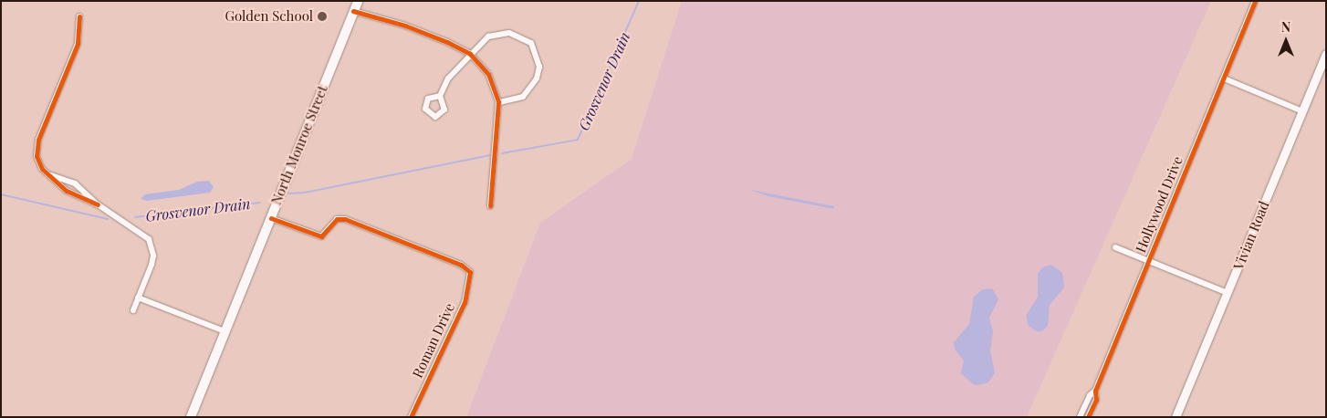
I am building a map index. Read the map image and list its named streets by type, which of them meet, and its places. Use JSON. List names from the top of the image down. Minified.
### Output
{"streets":{"main road":["North Monroe Street"],"street":["Hollywood Drive","Vivian Road","Roman Drive"]},"crossings":[["North Monroe Street","Roman Drive"]],"water":["Grosvenor Drain"],"places":["Golden School"],"north":"top"}
